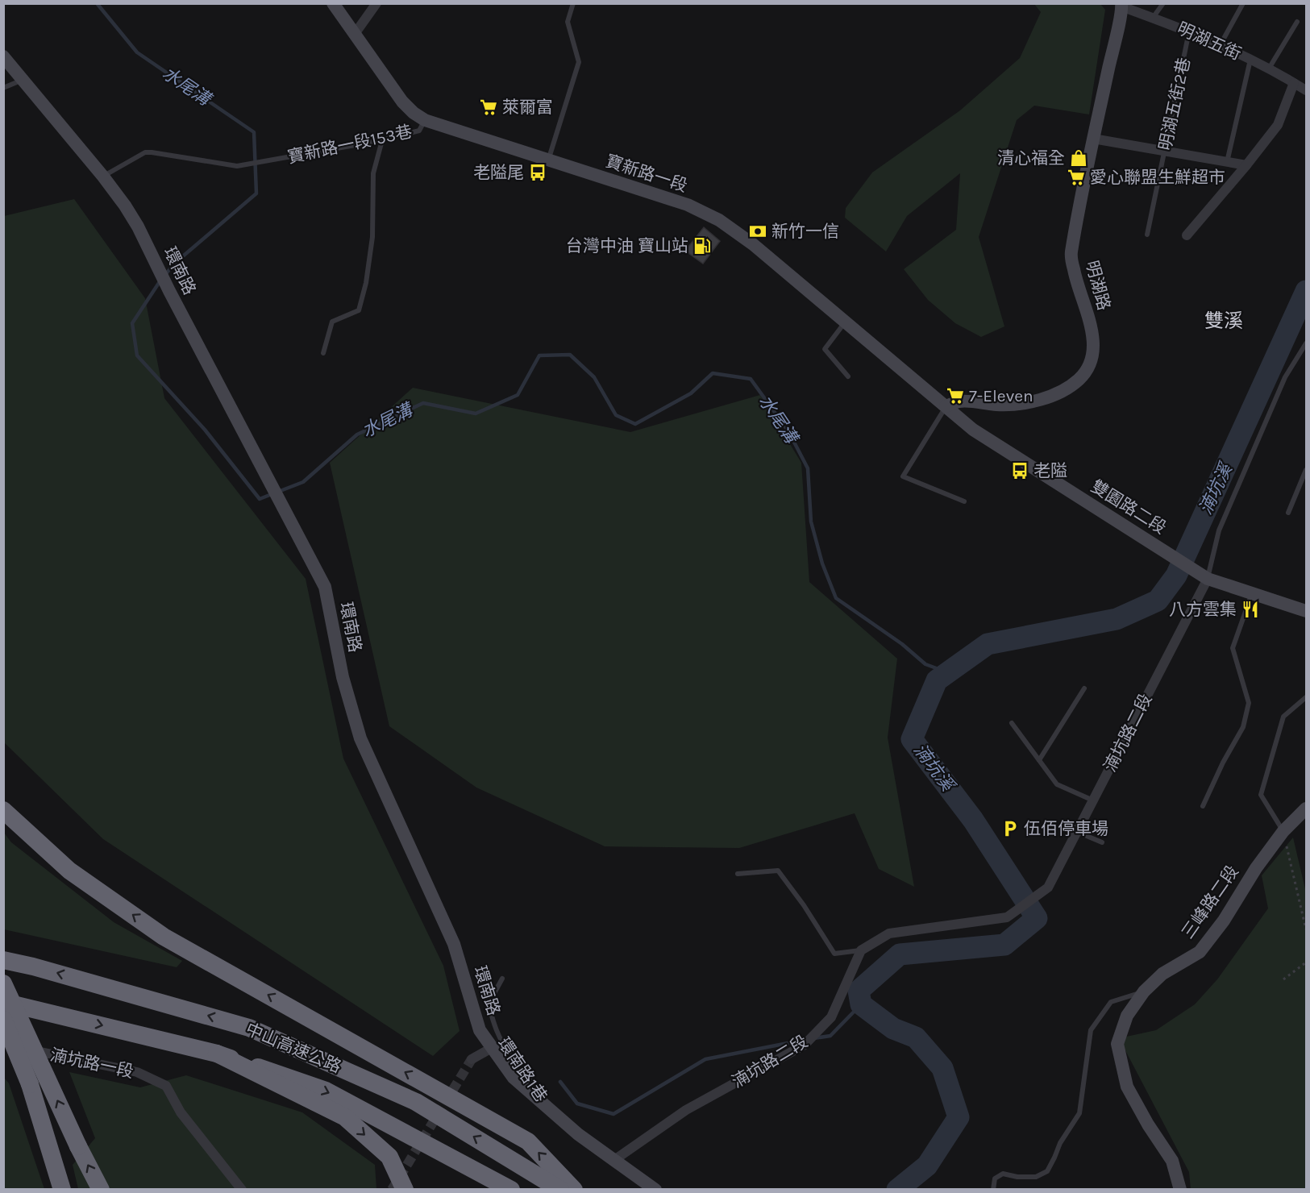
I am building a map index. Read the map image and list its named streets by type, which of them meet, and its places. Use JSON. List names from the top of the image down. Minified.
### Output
{"streets":{"highway":["中山高速公路"],"street":["明湖五街","寶新路一段","環南路","明湖路","雙園路二段","湳坑路二段","三峰路二段","湳坑路一段"],"lane":["明湖五街2巷","寶新路一段153巷","環南路1巷"]},"crossings":[["明湖五街","明湖五街2巷"],["明湖五街","明湖路"],["寶新路一段153巷","寶新路一段"],["寶新路一段153巷","環南路"],["寶新路一段","明湖路"],["寶新路一段","雙園路二段"],["環南路","湳坑路二段"],["環南路","環南路1巷"],["明湖路","雙園路二段"],["雙園路二段","湳坑路二段"]],"districts":["雙溪"],"water":["水尾溝","湳坑溪"],"places":{"supermarket":["萊爾富","愛心聯盟生鮮超市","7-Eleven"],"shop":["清心福全"],"bus stop":["老隘尾","老隘"],"bank":["新竹一信"],"fuel station":["台灣中油 寶山站"],"restaurant":["八方雲集"],"parking":["伍佰停車場"]}}
